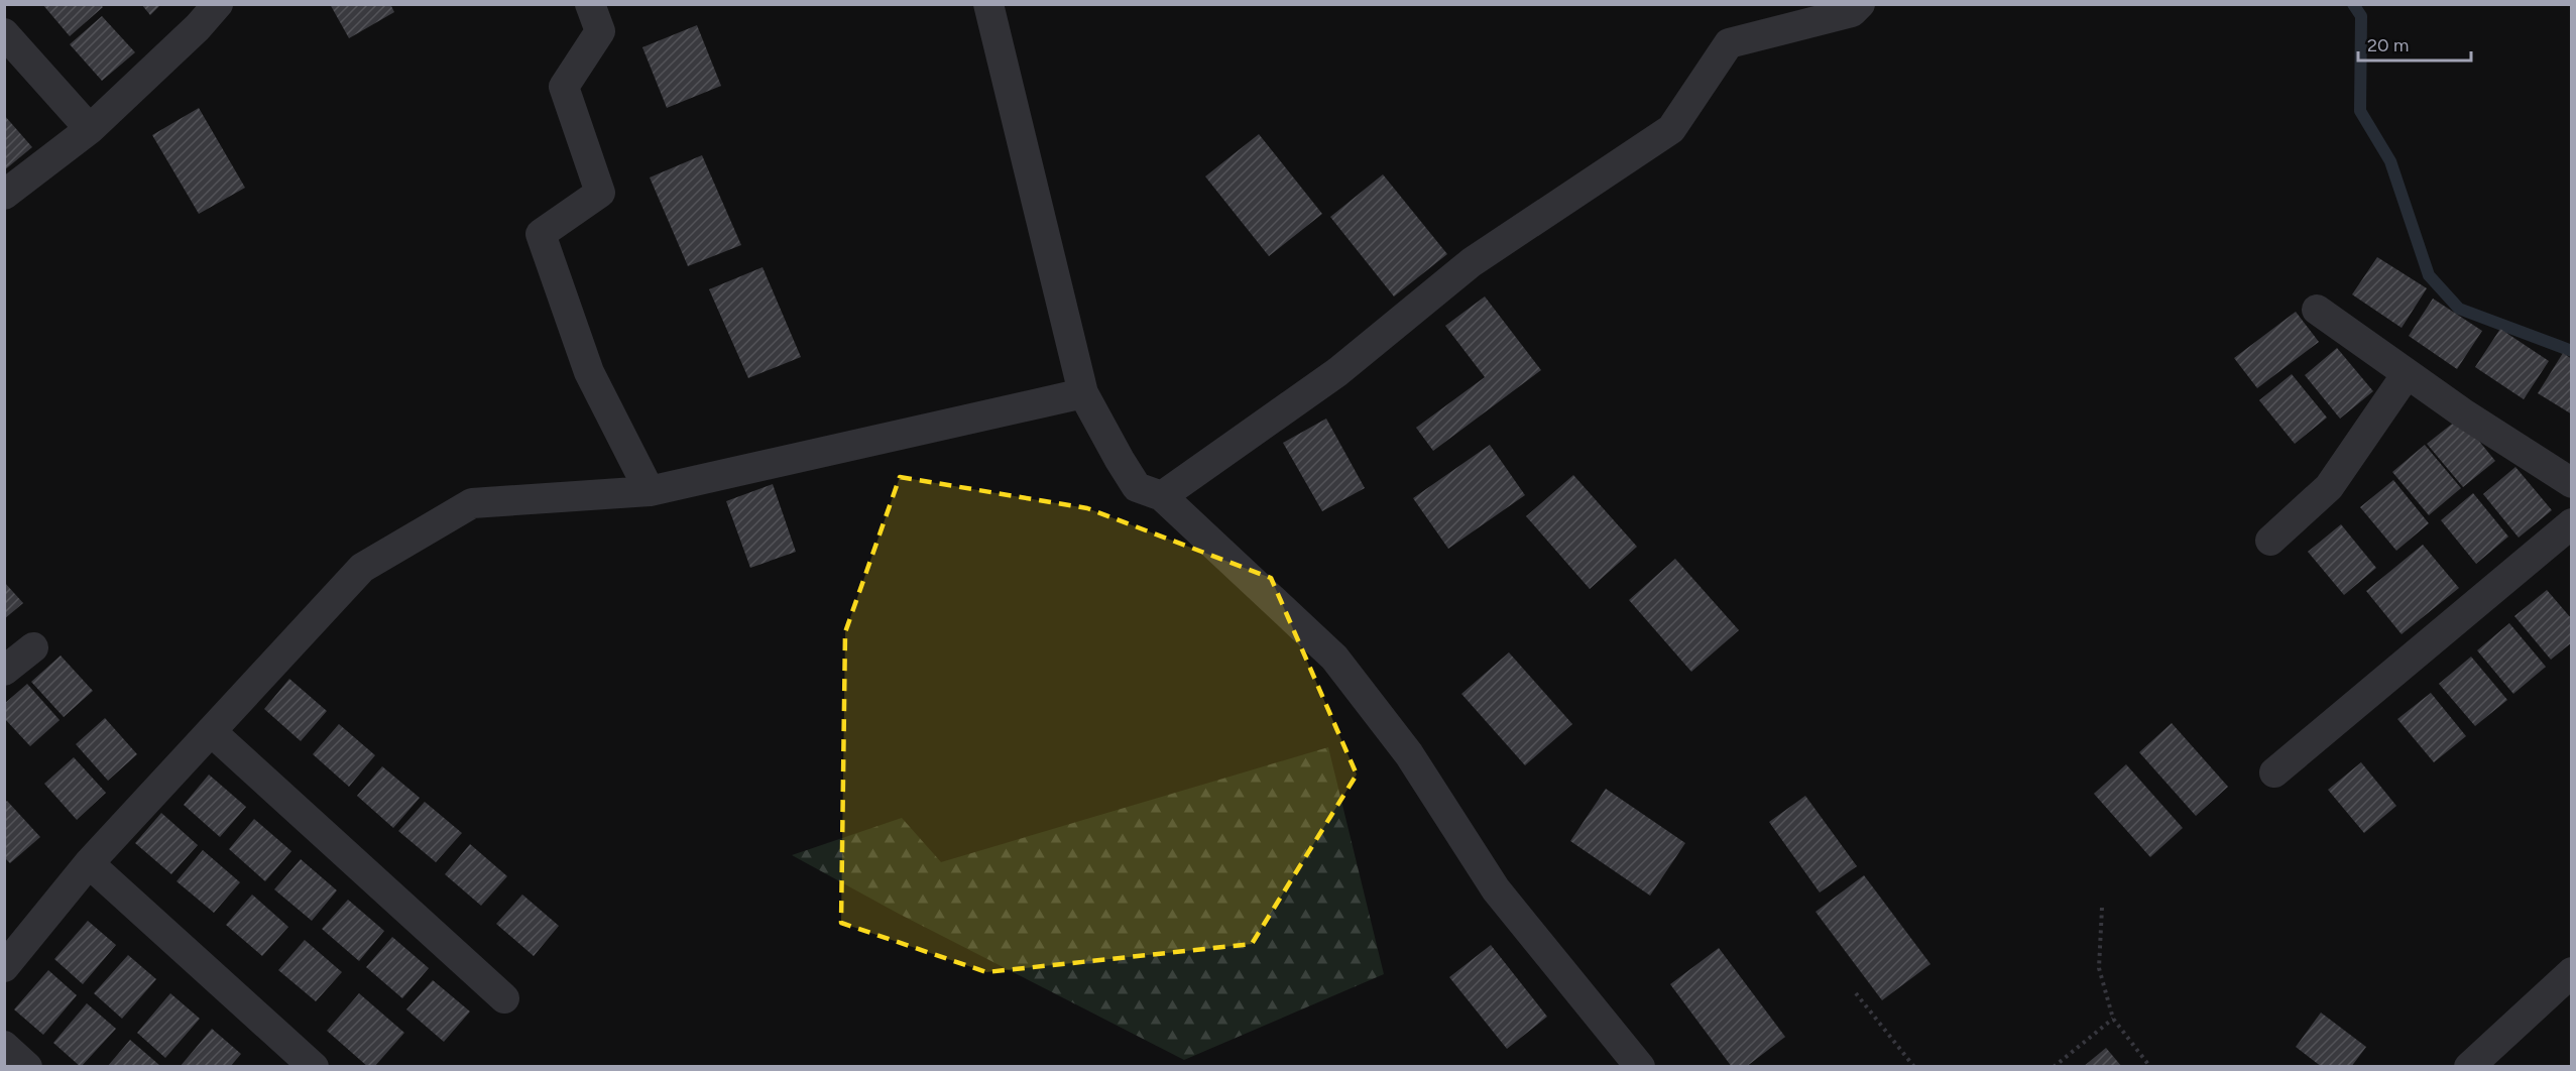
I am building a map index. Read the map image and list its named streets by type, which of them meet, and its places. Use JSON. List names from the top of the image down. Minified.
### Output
{"scale_bar":"20 m"}
